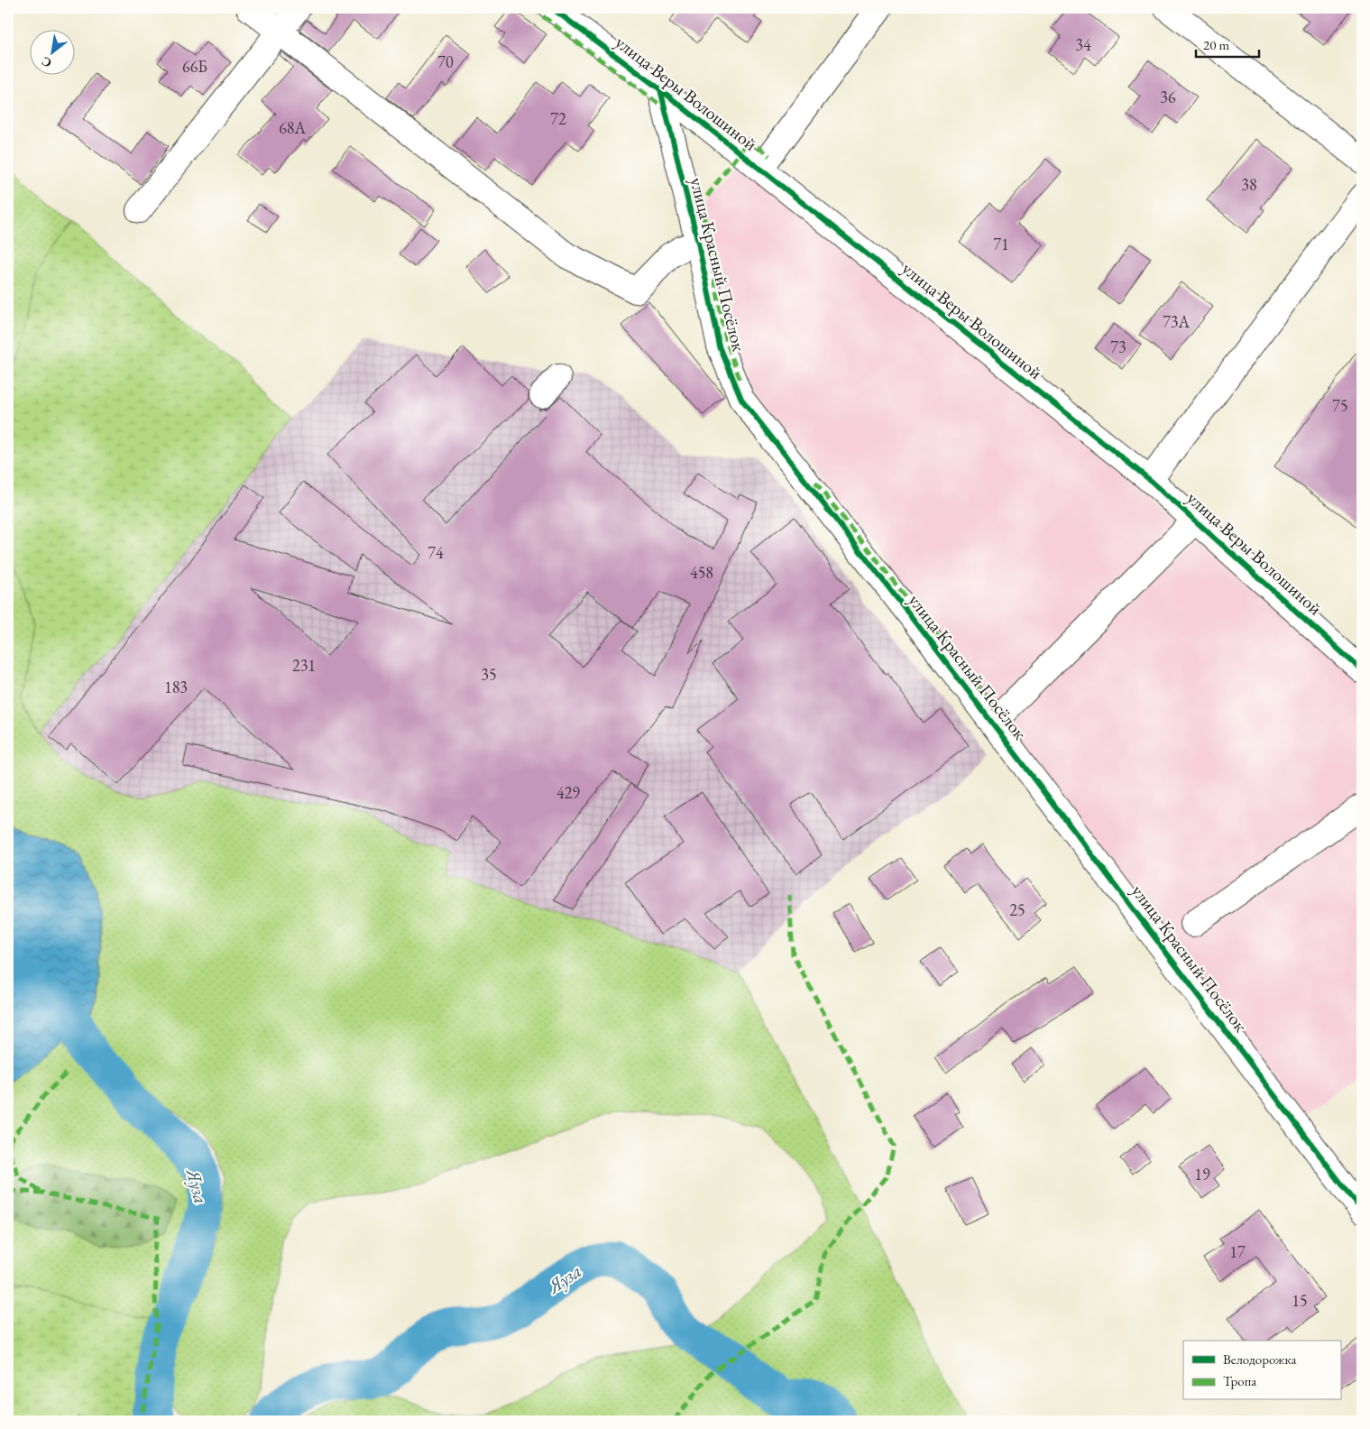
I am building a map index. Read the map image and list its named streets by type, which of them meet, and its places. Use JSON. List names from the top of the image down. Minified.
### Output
{"streets":{"street":["улица Веры Волошиной","улица Красный Посёлок"]},"crossings":[["улица Веры Волошиной","улица Красный Посёлок"]],"water":["Яуза"],"house_numbers":["34","70","66Б","36","72","68А","38","71","73А","73","75","74","458","231","35","183","429","25","19","17","15"],"legend":["Велодорожка","Тропа"],"scale_bar":"20 m","north":"bottom left"}
